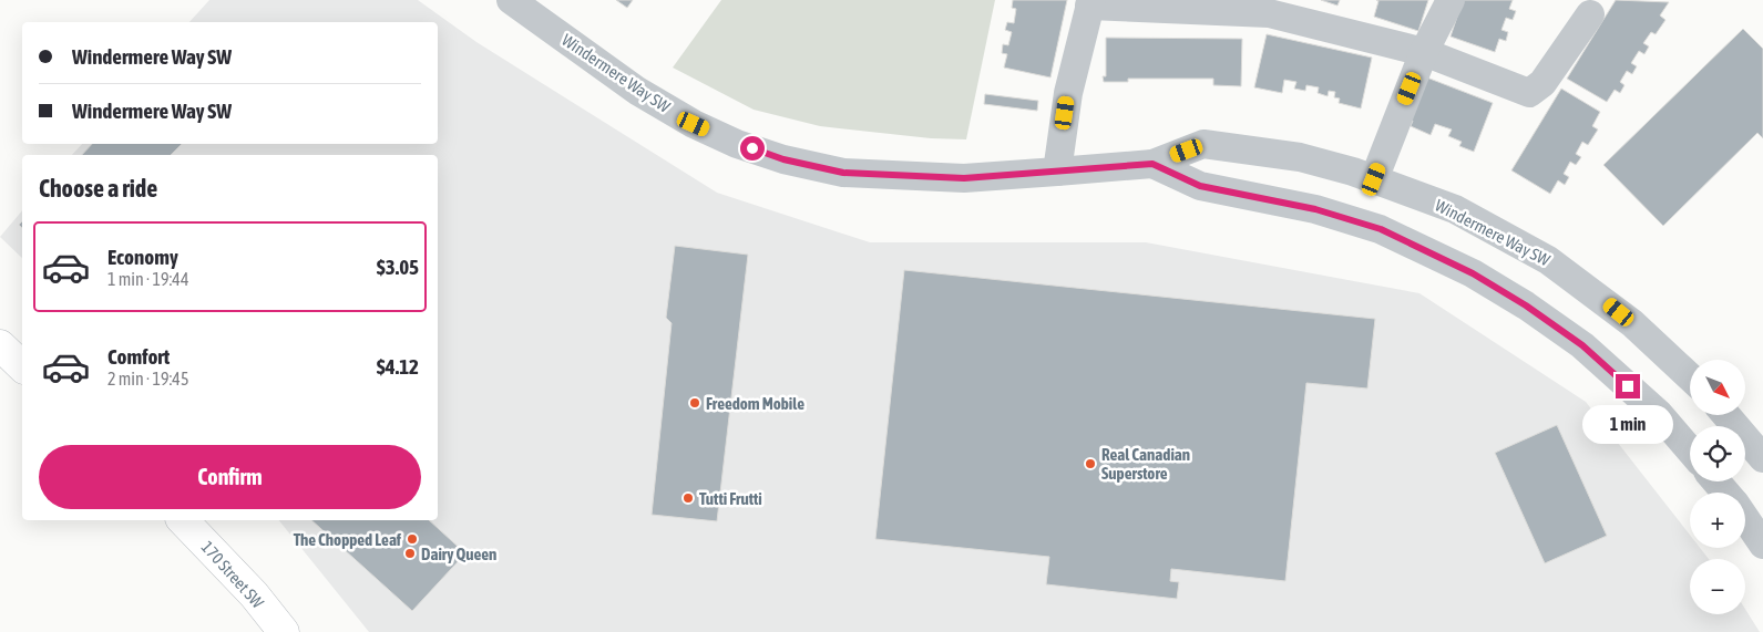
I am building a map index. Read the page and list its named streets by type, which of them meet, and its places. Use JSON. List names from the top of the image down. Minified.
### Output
{"streets":{"main road":["170 Street SW"],"street":["Windermere Way SW"]},"places":["Freedom Mobile","Real Canadian Superstore","Tutti Frutti","The Chopped Leaf","Dairy Queen"],"north":"bottom right","page":{"banner":["Windermere Way SW","Windermere Way SW"],"heading":"Choose a ride","list":[{"name":"Economy","note":"1 min · 19:44","value":"$3.05"},{"name":"Comfort","note":"2 min · 19:45","value":"$4.12"}],"map_buttons":["+","−"],"bubble":"1 min","buttons":"Confirm"}}
